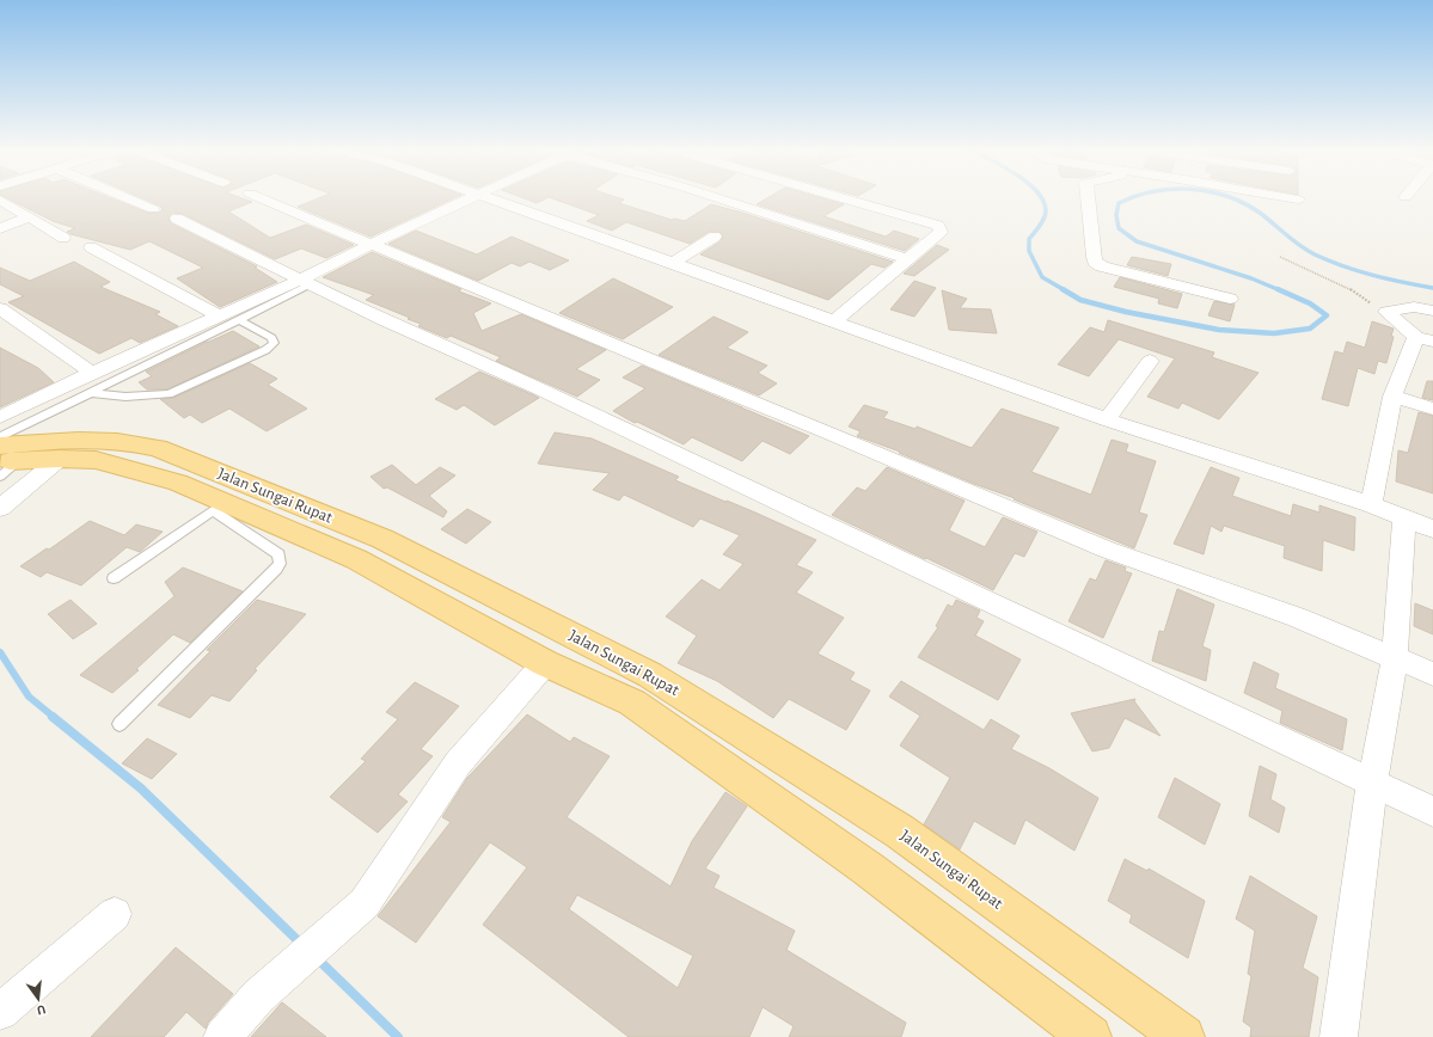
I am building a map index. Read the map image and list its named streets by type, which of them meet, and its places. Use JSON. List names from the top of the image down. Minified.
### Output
{"streets":{"main road":["Jalan Sungai Rupat"]},"north":"bottom"}
